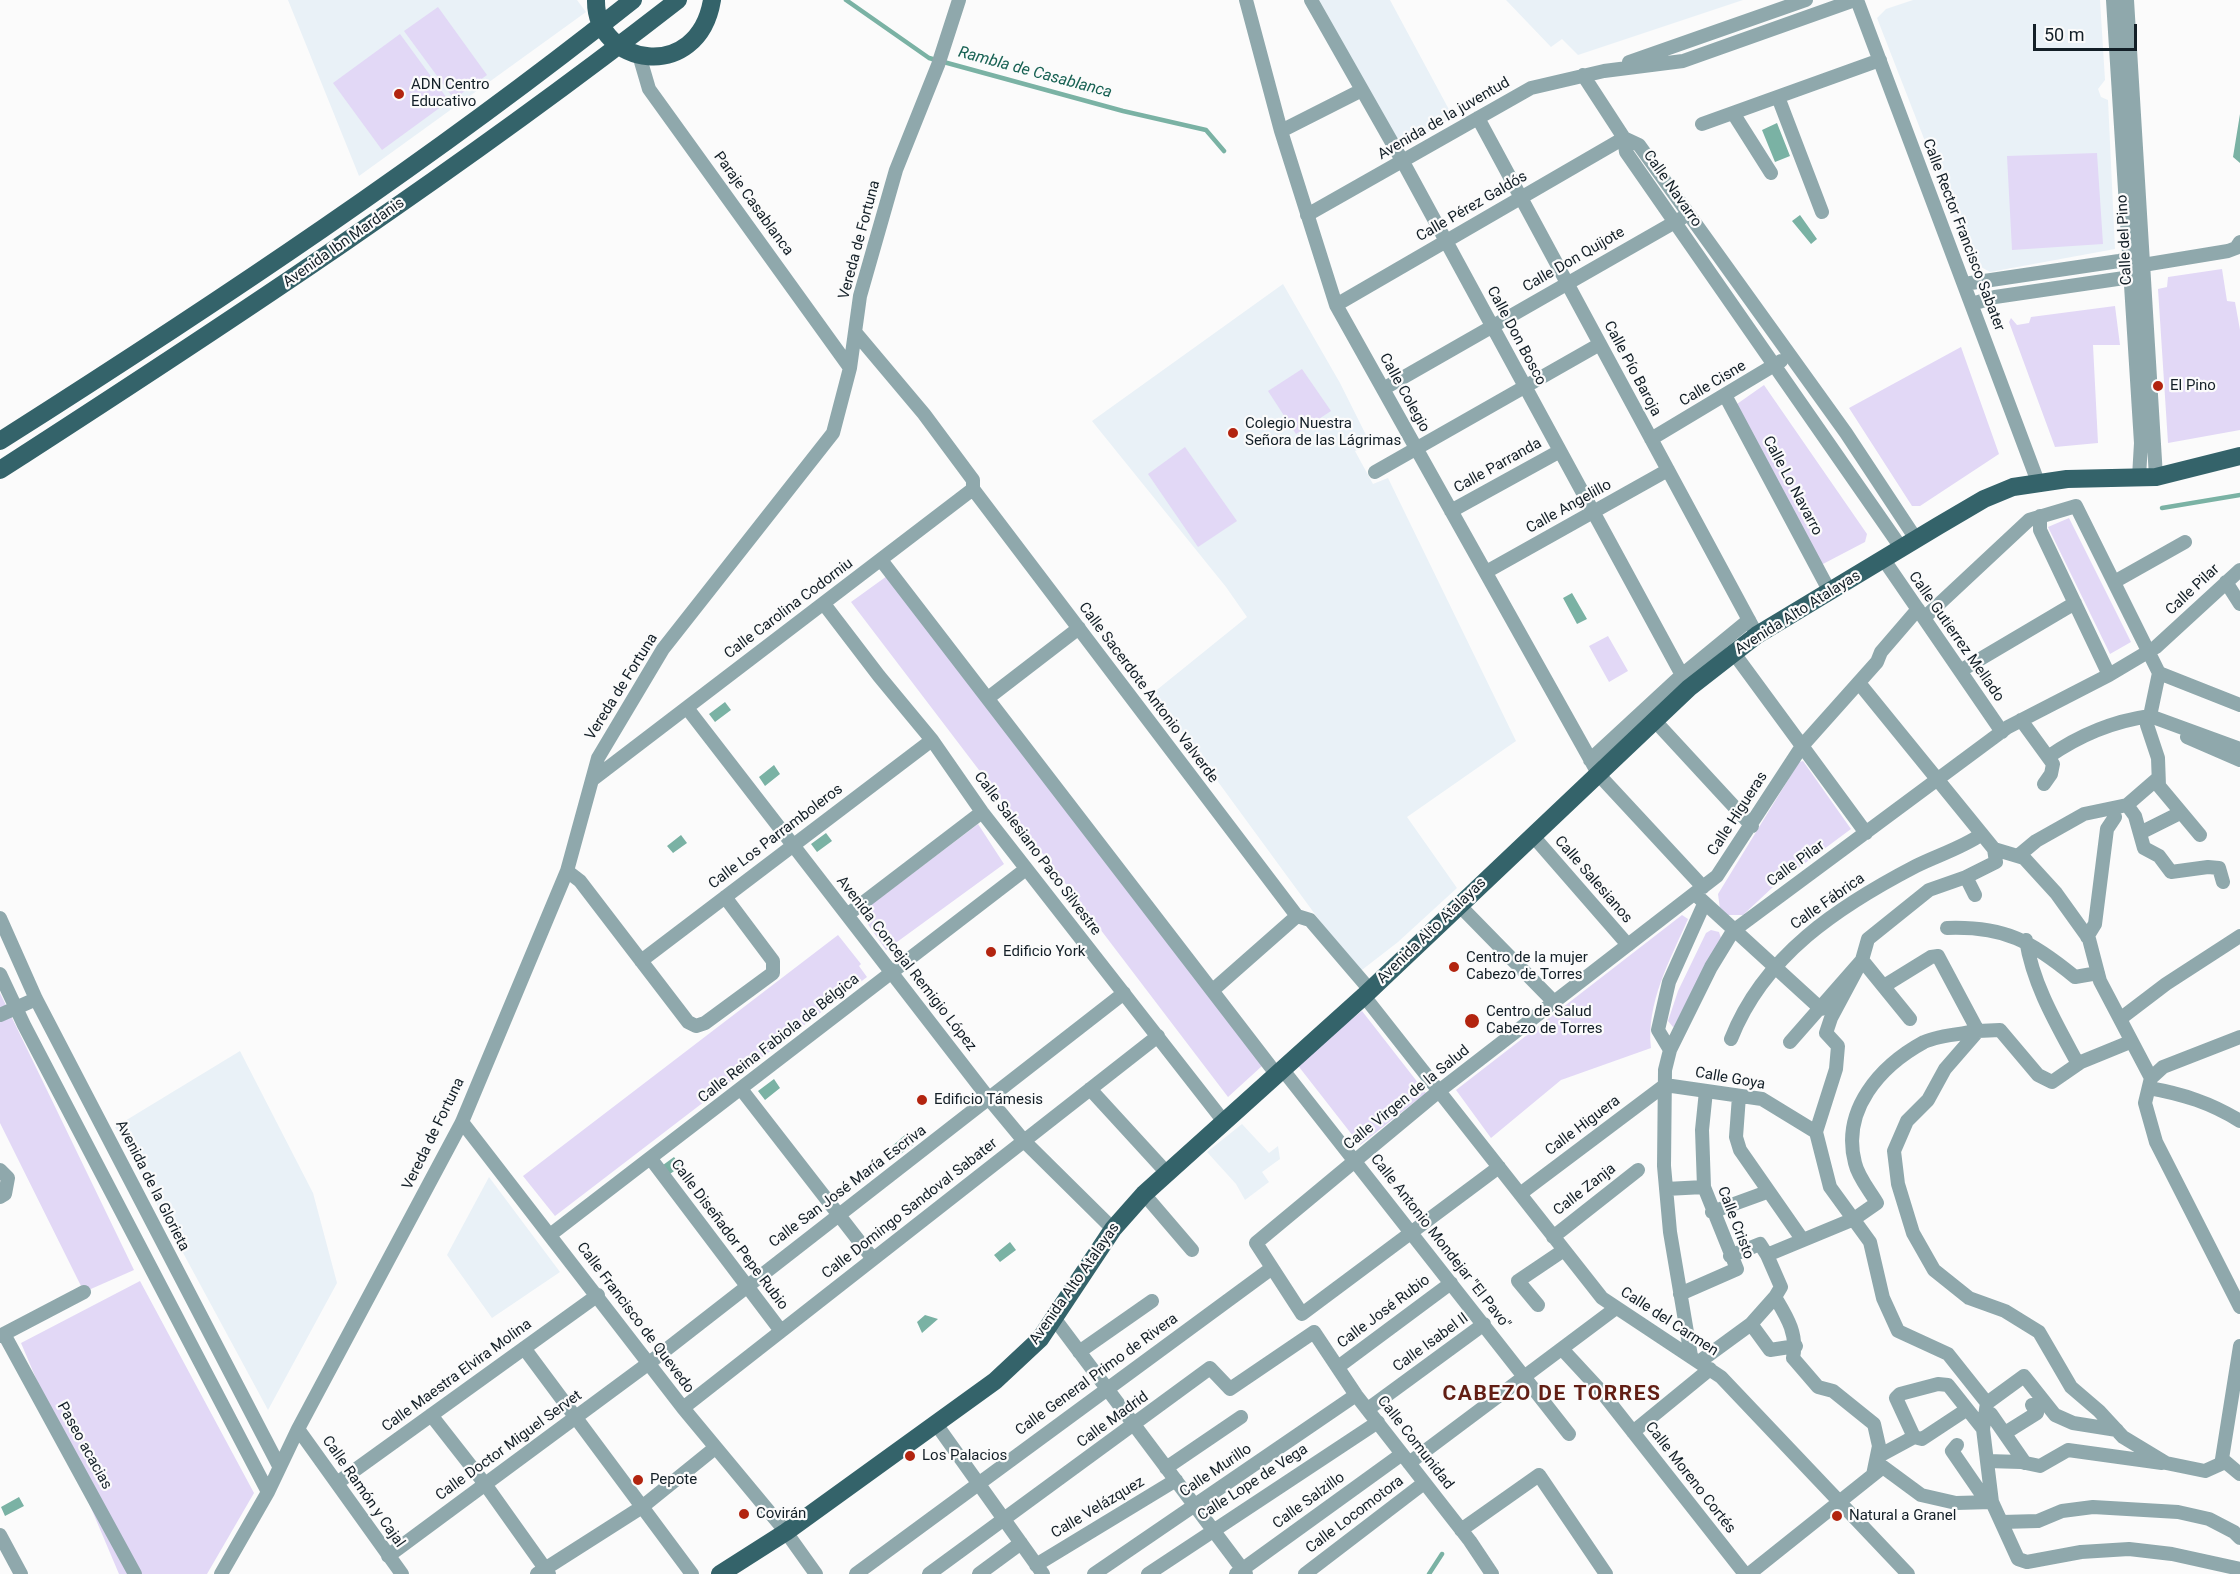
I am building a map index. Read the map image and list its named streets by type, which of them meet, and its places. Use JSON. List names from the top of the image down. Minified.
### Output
{"streets":{"main road":["Avenida Ibn Mardanis","Avenida Alto Atalayas"],"street":["Avenida de la juventud","Calle Navarro","Paraje Casablanca","Calle Pérez Galdós","Calle Rector Francisco Sabater","Vereda de Fortuna","Calle del Pino","Calle Don Quijote","Calle Don Bosco","Calle Pío Baroja","Calle Cisne","Calle Colegio","Calle Parranda","Calle Lo Navarro","Calle Angelillo","Calle Pilar","Calle Carolina Codorniu","Calle Gutierrez Mellado","Calle Sacerdote Antonio Valverde","Calle Higueras","Calle Los Parramboleros","Calle Salesiano Paco Silvestre","Calle Salesianos","Calle Fábrica","Avenida Concejal Remigio López","Calle Reina Fabiola de Bélgica","Calle Goya","Calle Virgen de la Salud","Calle Higuera","Avenida de la Glorieta","Calle San José María Escriva","Calle Zanja","Calle Domingo Sandoval Sabater","Calle Cristo","Calle Diseñador Pepe Rubio","Calle Antonio Mondejar \"El Pavo\"","Calle José Rubio","Calle Francisco de Quevedo","Calle del Carmen","Calle Isabel II","Calle General Primo de Rivera","Calle Maestra Elvira Molina","Calle Madrid","Calle Comunidad","Paseo acacias","Calle Doctor Miguel Servet","Calle Murillo","Calle Moreno Cortés","Calle Lope de Vega","Calle Ramón y Cajal","Calle Salzillo","Calle Velázquez","Calle Locomotora"]},"crossings":[["Avenida de la juventud","Calle Rector Francisco Sabater"],["Avenida de la juventud","Calle Don Bosco"],["Avenida de la juventud","Calle Pío Baroja"],["Avenida de la juventud","Calle Colegio"],["Calle Navarro","Calle Pérez Galdós"],["Calle Navarro","Calle Don Quijote"],["Calle Navarro","Calle Cisne"],["Calle Navarro","Avenida Alto Atalayas"],["Paraje Casablanca","Vereda de Fortuna"],["Calle Pérez Galdós","Calle Don Bosco"],["Calle Pérez Galdós","Calle Pío Baroja"],["Calle Pérez Galdós","Calle Colegio"],["Calle Rector Francisco Sabater","Avenida Alto Atalayas"],["Vereda de Fortuna","Calle Carolina Codorniu"],["Vereda de Fortuna","Calle Sacerdote Antonio Valverde"],["Vereda de Fortuna","Avenida de la Glorieta"],["Vereda de Fortuna","Calle Francisco de Quevedo"],["Vereda de Fortuna","Calle Ramón y Cajal"],["Calle del Pino","Avenida Alto Atalayas"],["Calle Don Quijote","Calle Don Bosco"],["Calle Don Quijote","Calle Pío Baroja"],["Calle Don Quijote","Calle Colegio"],["Calle Don Bosco","Calle Parranda"],["Calle Don Bosco","Calle Angelillo"],["Calle Don Bosco","Avenida Alto Atalayas"],["Calle Pío Baroja","Calle Cisne"],["Calle Pío Baroja","Calle Angelillo"],["Calle Pío Baroja","Avenida Alto Atalayas"],["Calle Cisne","Calle Lo Navarro"],["Calle Colegio","Calle Parranda"],["Calle Colegio","Calle Angelillo"],["Calle Colegio","Calle Pilar"],["Calle Colegio","Avenida Alto Atalayas"],["Calle Colegio","Calle Higueras"],["Calle Colegio","Calle Fábrica"],["Calle Colegio","Calle Virgen de la Salud"],["Calle Lo Navarro","Avenida Alto Atalayas"],["Calle Pilar","Calle Gutierrez Mellado"],["Calle Pilar","Calle Goya"],["Calle Pilar","Calle Higuera"],["Calle Pilar","Calle Cristo"],["Calle Pilar","Calle del Carmen"],["Calle Carolina Codorniu","Calle Sacerdote Antonio Valverde"],["Calle Carolina Codorniu","Calle Salesiano Paco Silvestre"],["Calle Carolina Codorniu","Avenida Concejal Remigio López"],["Calle Carolina Codorniu","Calle Antonio Mondejar \"El Pavo\""],["Avenida Alto Atalayas","Calle Gutierrez Mellado"],["Avenida Alto Atalayas","Calle Sacerdote Antonio Valverde"],["Avenida Alto Atalayas","Calle Salesiano Paco Silvestre"],["Avenida Alto Atalayas","Calle Salesianos"],["Avenida Alto Atalayas","Avenida Concejal Remigio López"],["Avenida Alto Atalayas","Calle Antonio Mondejar \"El Pavo\""],["Avenida Alto Atalayas","Calle Francisco de Quevedo"],["Avenida Alto Atalayas","Calle del Carmen"],["Calle Gutierrez Mellado","Calle Higueras"],["Calle Sacerdote Antonio Valverde","Calle del Carmen"],["Calle Higueras","Calle Virgen de la Salud"],["Calle Los Parramboleros","Calle Salesiano Paco Silvestre"],["Calle Los Parramboleros","Avenida Concejal Remigio López"],["Calle Salesiano Paco Silvestre","Calle Reina Fabiola de Bélgica"],["Calle Salesiano Paco Silvestre","Calle San José María Escriva"],["Calle Salesiano Paco Silvestre","Calle Domingo Sandoval Sabater"],["Calle Salesianos","Calle Virgen de la Salud"],["Avenida Concejal Remigio López","Calle Reina Fabiola de Bélgica"],["Avenida Concejal Remigio López","Calle San José María Escriva"],["Avenida Concejal Remigio López","Calle Domingo Sandoval Sabater"],["Calle Reina Fabiola de Bélgica","Calle Diseñador Pepe Rubio"],["Calle Reina Fabiola de Bélgica","Calle Francisco de Quevedo"],["Calle Goya","Calle Higuera"],["Calle Goya","Calle Cristo"],["Calle Virgen de la Salud","Calle Antonio Mondejar \"El Pavo\""],["Calle Virgen de la Salud","Calle del Carmen"],["Calle Virgen de la Salud","Calle General Primo de Rivera"],["Calle Higuera","Calle del Carmen"],["Calle San José María Escriva","Calle Diseñador Pepe Rubio"],["Calle San José María Escriva","Calle Francisco de Quevedo"],["Calle San José María Escriva","Calle Doctor Miguel Servet"],["Calle Zanja","Calle del Carmen"],["Calle Domingo Sandoval Sabater","Calle Diseñador Pepe Rubio"],["Calle Domingo Sandoval Sabater","Calle Francisco de Quevedo"],["Calle Antonio Mondejar \"El Pavo\"","Calle José Rubio"],["Calle Antonio Mondejar \"El Pavo\"","Calle Isabel II"],["Calle Antonio Mondejar \"El Pavo\"","Calle Salzillo"],["Calle José Rubio","Calle Comunidad"],["Calle Francisco de Quevedo","Calle Maestra Elvira Molina"],["Calle Francisco de Quevedo","Calle Doctor Miguel Servet"],["Calle del Carmen","Calle Salzillo"],["Calle Isabel II","Calle Comunidad"],["Calle Maestra Elvira Molina","Calle Ramón y Cajal"],["Calle Madrid","Calle Comunidad"],["Calle Comunidad","Calle Murillo"],["Calle Comunidad","Calle Lope de Vega"],["Calle Comunidad","Calle Salzillo"],["Calle Comunidad","Calle Locomotora"],["Calle Doctor Miguel Servet","Calle Ramón y Cajal"],["Calle Moreno Cortés","Calle Salzillo"]],"districts":["CABEZO DE TORRES"],"water":["Rambla de Casablanca"],"places":["ADN Centro Educativo","El Pino","Colegio Nuestra Señora de las Lágrimas","Edificio York","Centro de la mujer Cabezo de Torres","Centro de Salud Cabezo de Torres","Edificio Támesis","Los Palacios","Pepote","Covirán","Natural a Granel"],"scale_bar":"50 m"}
